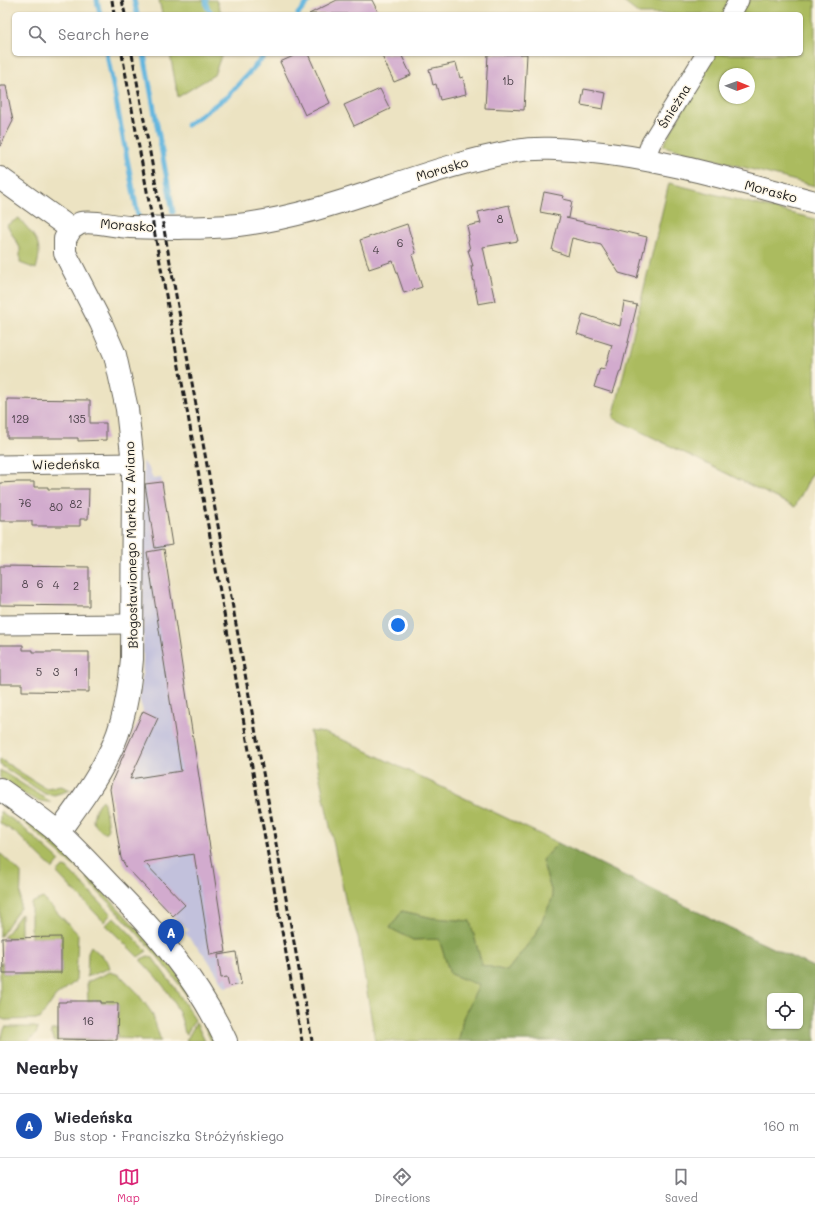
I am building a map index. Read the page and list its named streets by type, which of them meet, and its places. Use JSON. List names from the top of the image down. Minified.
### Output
{"streets":{"street":["Śnieżna","Morasko","Wiedeńska","Błogosławionego Marka z Aviano"]},"crossings":[["Śnieżna","Morasko"],["Morasko","Błogosławionego Marka z Aviano"],["Wiedeńska","Błogosławionego Marka z Aviano"]],"house_numbers":["1b","8","6","4","129","135","76","82","80","8","6","4","2","5","3","1","16"],"north":"right","page":{"search":"Search here","pins":"A","heading":"Nearby","list":[{"mark":"A","name":"Wiedeńska","note":"Bus stop · Franciszka Stróżyńskiego","value":"160 m"}],"nav":["Map","Directions","Saved"]}}
